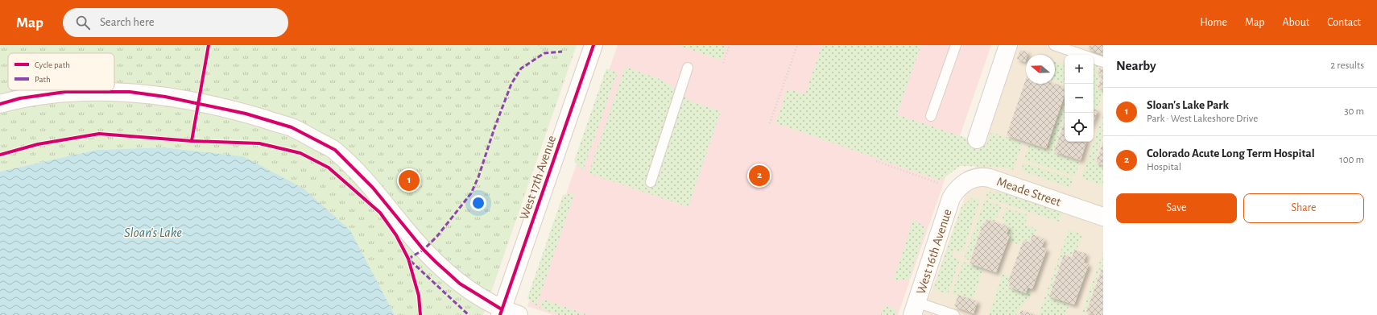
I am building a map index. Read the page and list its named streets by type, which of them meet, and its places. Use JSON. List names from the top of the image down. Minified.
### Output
{"streets":{"street":["West 17th Avenue","Meade Street","West 16th Avenue"]},"crossings":[["Meade Street","West 16th Avenue"]],"water":["Sloan's Lake"],"legend":["Cycle path","Path"],"north":"left","page":{"header":"Map","search":"Search here","nav":["Home","Map","About","Contact"],"heading":["Nearby","2 results"],"map_buttons":["+","−"],"list":[{"mark":"1","name":"Sloan's Lake Park","note":"Park · West Lakeshore Drive","value":"30 m"},{"mark":"2","name":"Colorado Acute Long Term Hospital","note":"Hospital","value":"100 m"}],"pins":["2","1"],"buttons":["Save","Share"]}}
